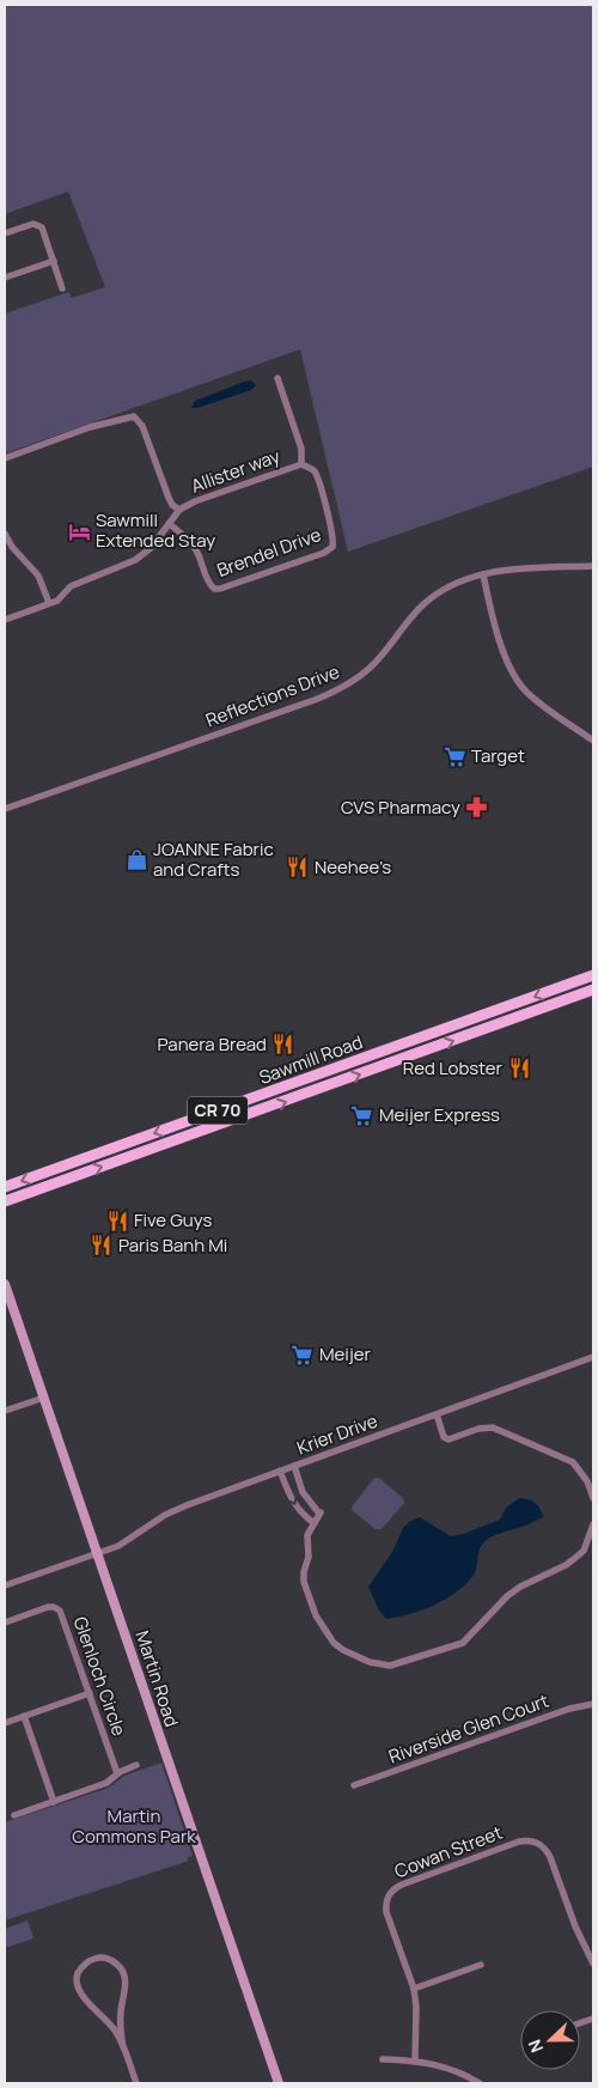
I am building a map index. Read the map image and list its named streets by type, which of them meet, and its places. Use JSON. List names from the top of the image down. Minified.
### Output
{"streets":{"main road":["Sawmill Road","CR 70"],"street":["Allister way","Brendel Drive","Reflections Drive","Krier Drive","Glenloch Circle","Martin Road","Riverside Glen Court","Cowan Street"]},"crossings":[["Allister way","Brendel Drive"],["Krier Drive","Martin Road"]],"parks":["Martin Commons Park"],"places":{"hotel":["Sawmill Extended Stay"],"supermarket":["Target","Meijer Express","Meijer"],"pharmacy":["CVS Pharmacy"],"shop":["JOANNE Fabric and Crafts"],"restaurant":["Neehee's","Panera Bread","Red Lobster","Five Guys","Paris Banh Mi"]},"north":"left"}
